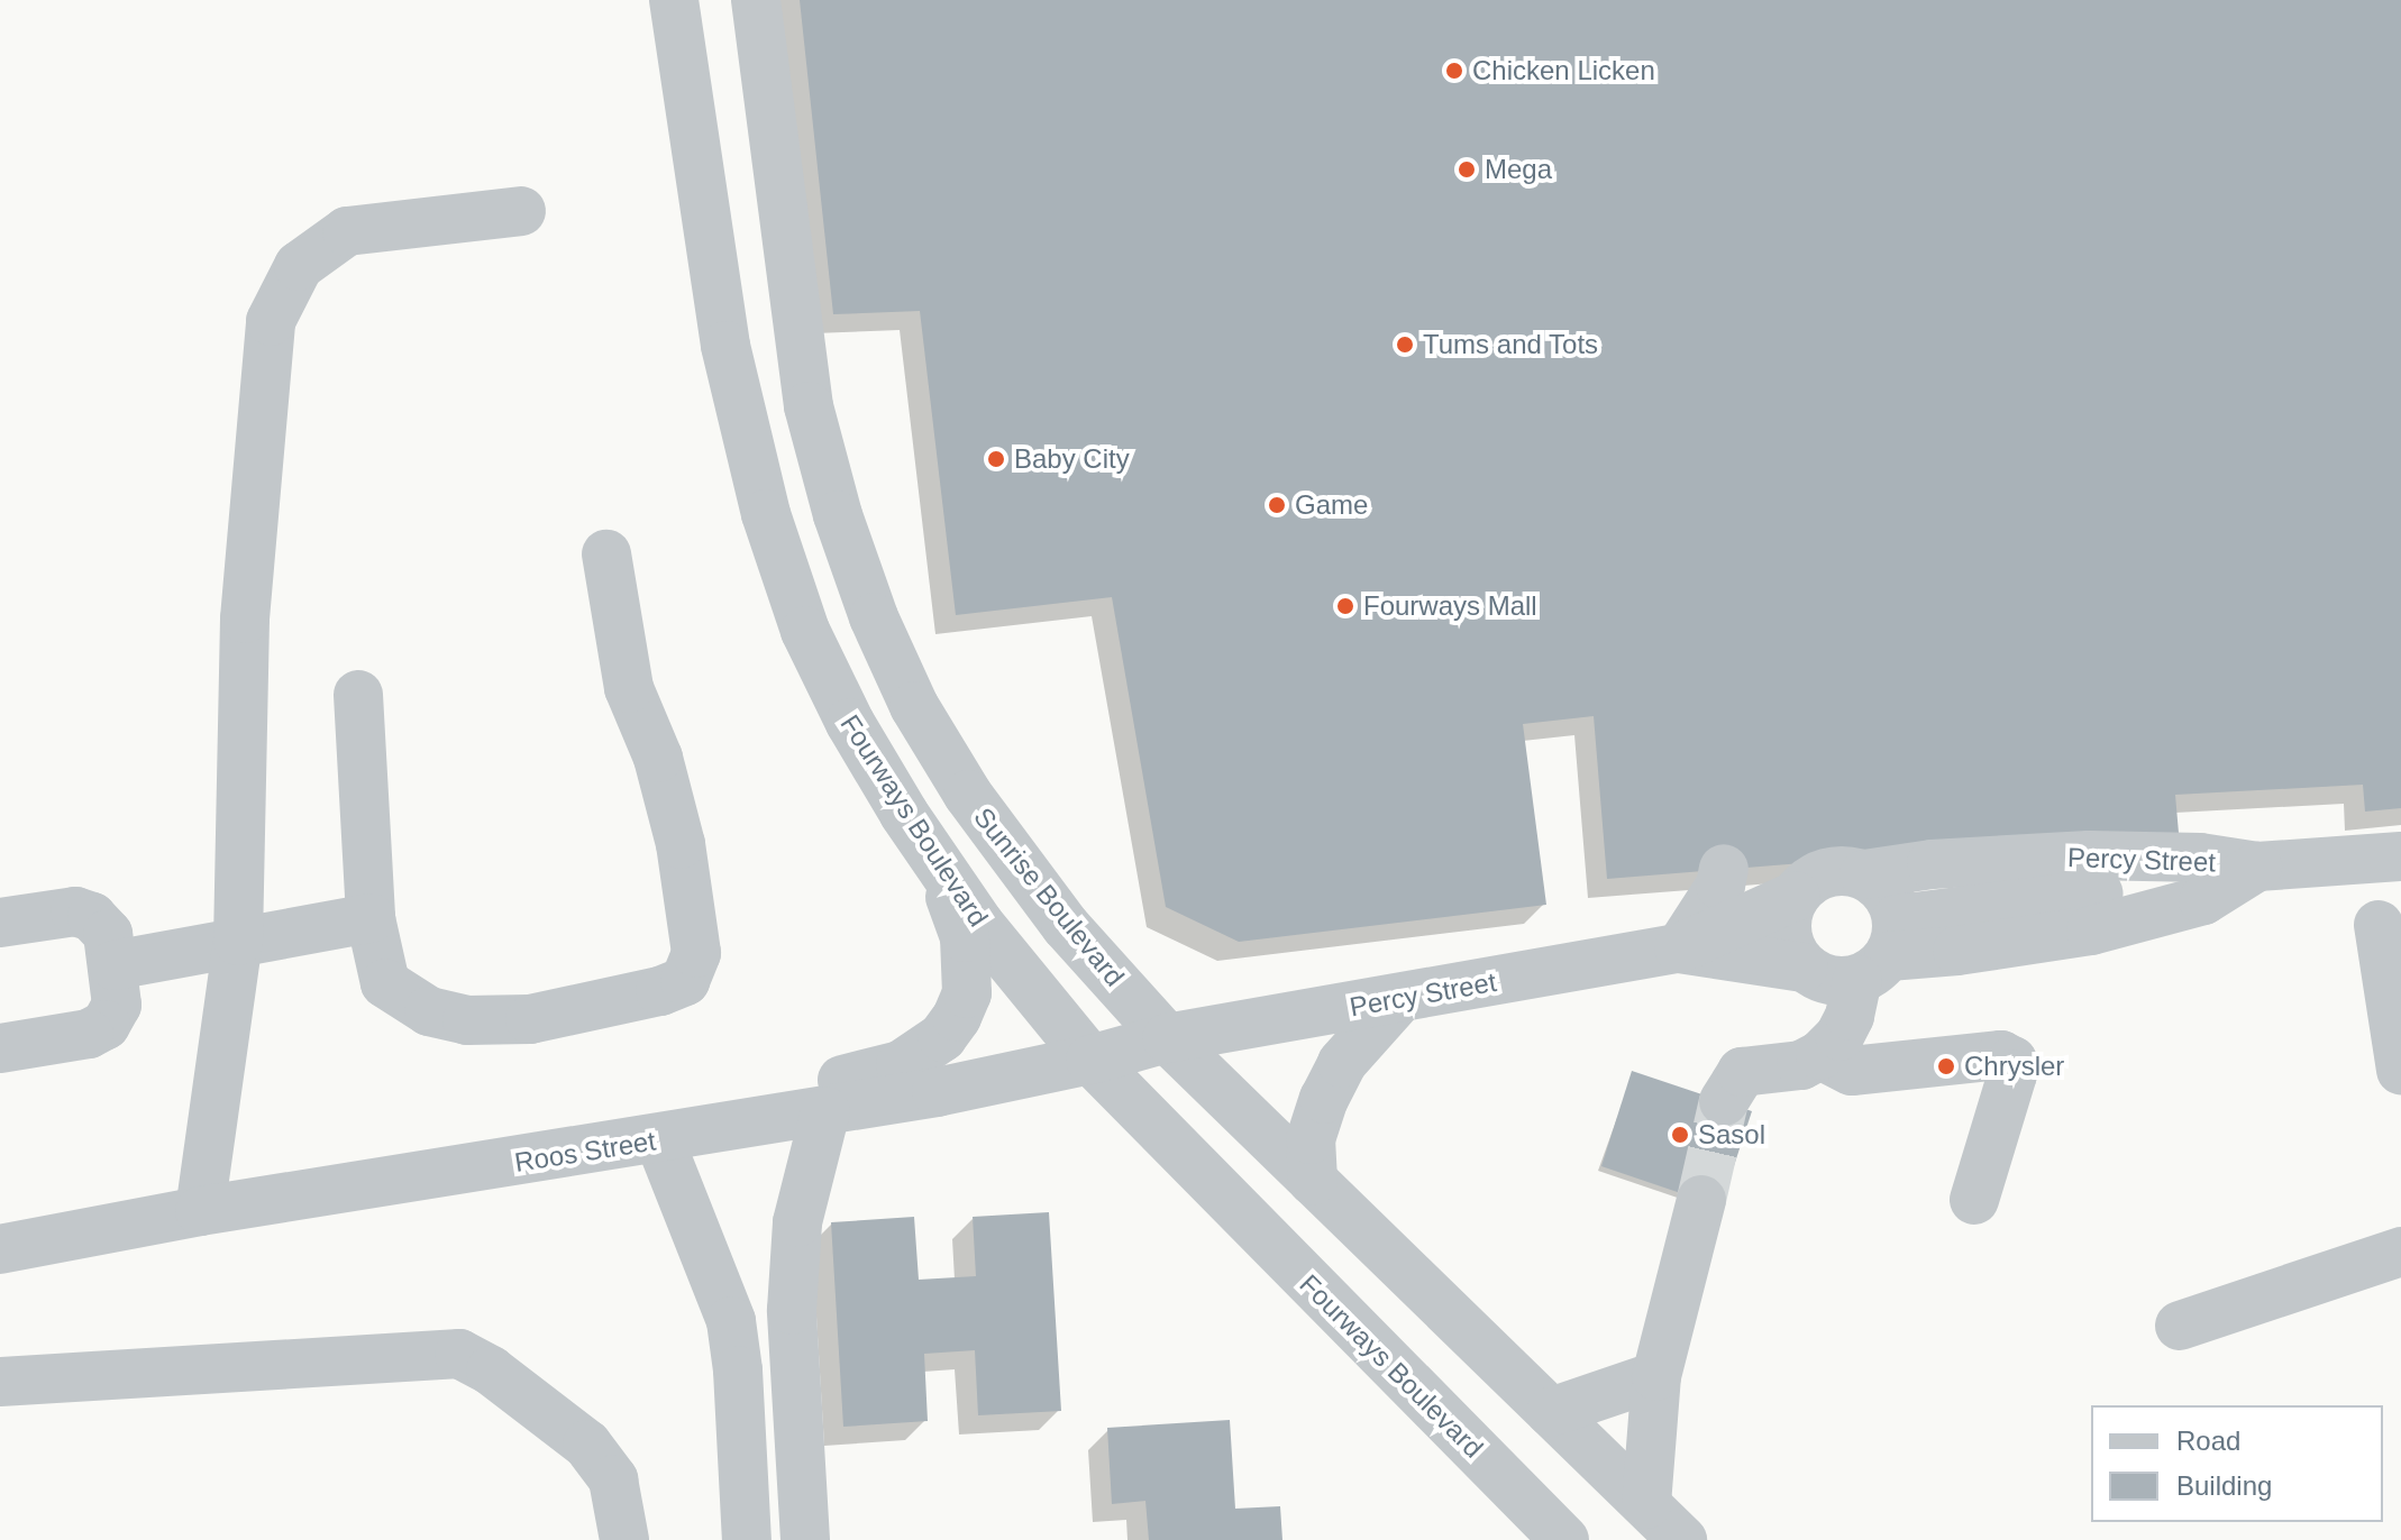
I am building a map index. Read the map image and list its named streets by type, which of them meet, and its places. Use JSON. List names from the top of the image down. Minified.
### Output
{"streets":{"street":["Fourways Boulevard","Percy Street","Sunrise Boulevard","Roos Street"]},"crossings":[["Fourways Boulevard","Roos Street"],["Percy Street","Sunrise Boulevard"],["Percy Street","Roos Street"],["Sunrise Boulevard","Roos Street"]],"places":["Chicken Licken","Mega","Tums and Tots","Baby City","Game","Fourways Mall","Chrysler","Sasol"],"legend":["Road","Building"]}
